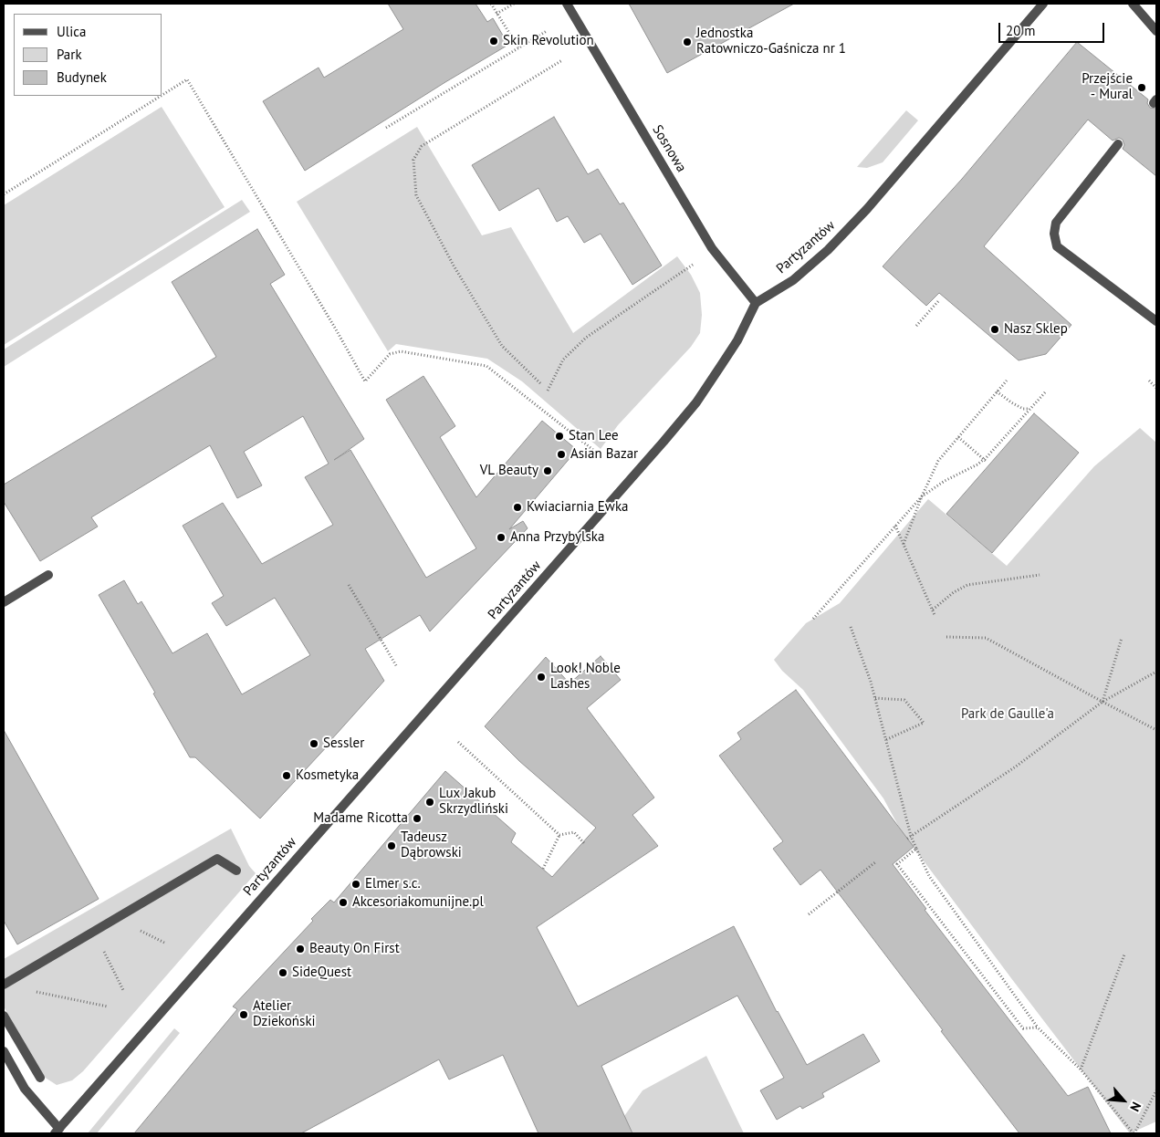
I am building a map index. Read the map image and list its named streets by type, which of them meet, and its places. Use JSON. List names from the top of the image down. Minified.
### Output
{"streets":{"street":["Sosnowa","Partyzantów"]},"crossings":[["Sosnowa","Partyzantów"]],"parks":["Park de Gaulle'a"],"places":["Skin Revolution","Jednostka Ratowniczo-Gaśnicza nr 1","Przejście - Mural","Nasz Sklep","Stan Lee","Asian Bazar","VL Beauty","Kwiaciarnia Ewka","Anna Przybylska","Look! Noble Lashes","Sessler","Kosmetyka","Lux Jakub Skrzydliński","Madame Ricotta","Tadeusz Dąbrowski","Elmer s.c.","Akcesoriakomunijne.pl","Beauty On First","SideQuest","Atelier Dziekoński"],"legend":["Ulica","Park","Budynek"],"scale_bar":"20 m","north":"bottom right"}
